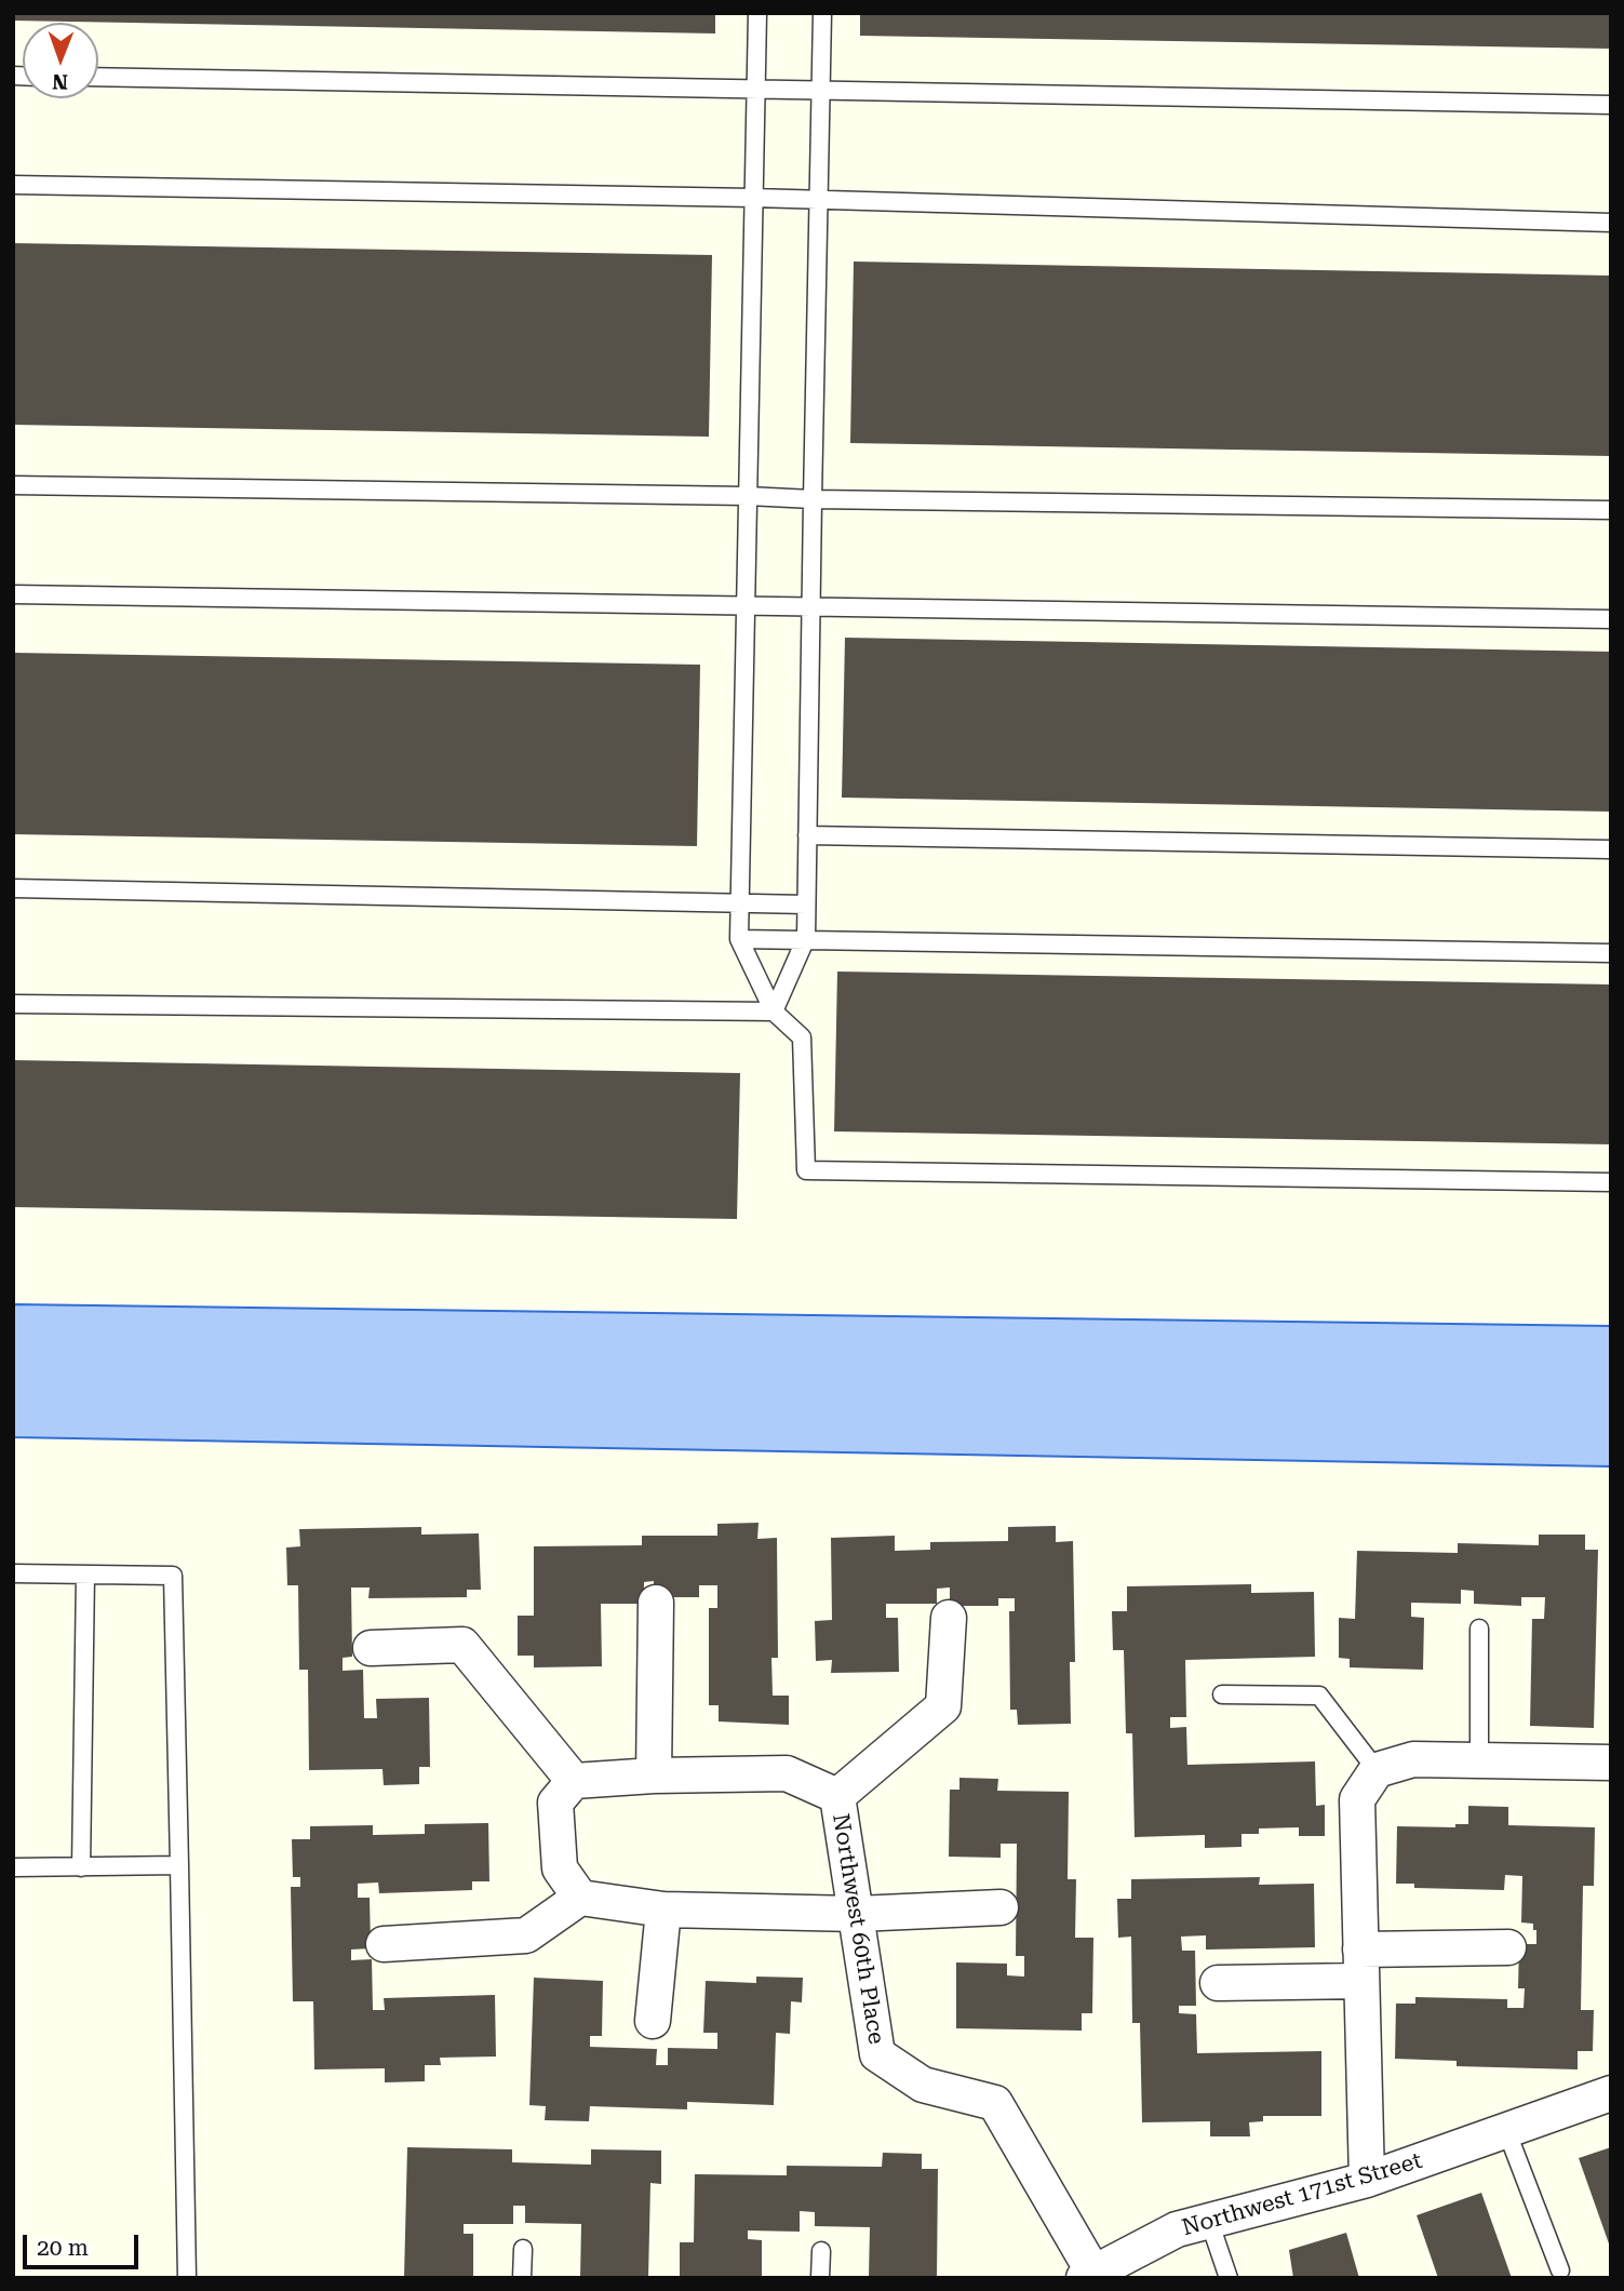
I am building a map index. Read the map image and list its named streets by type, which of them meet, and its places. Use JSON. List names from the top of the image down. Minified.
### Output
{"streets":{"street":["Northwest 60th Place","Northwest 171st Street"]},"crossings":[["Northwest 60th Place","Northwest 171st Street"]],"scale_bar":"20 m","north":"bottom"}
